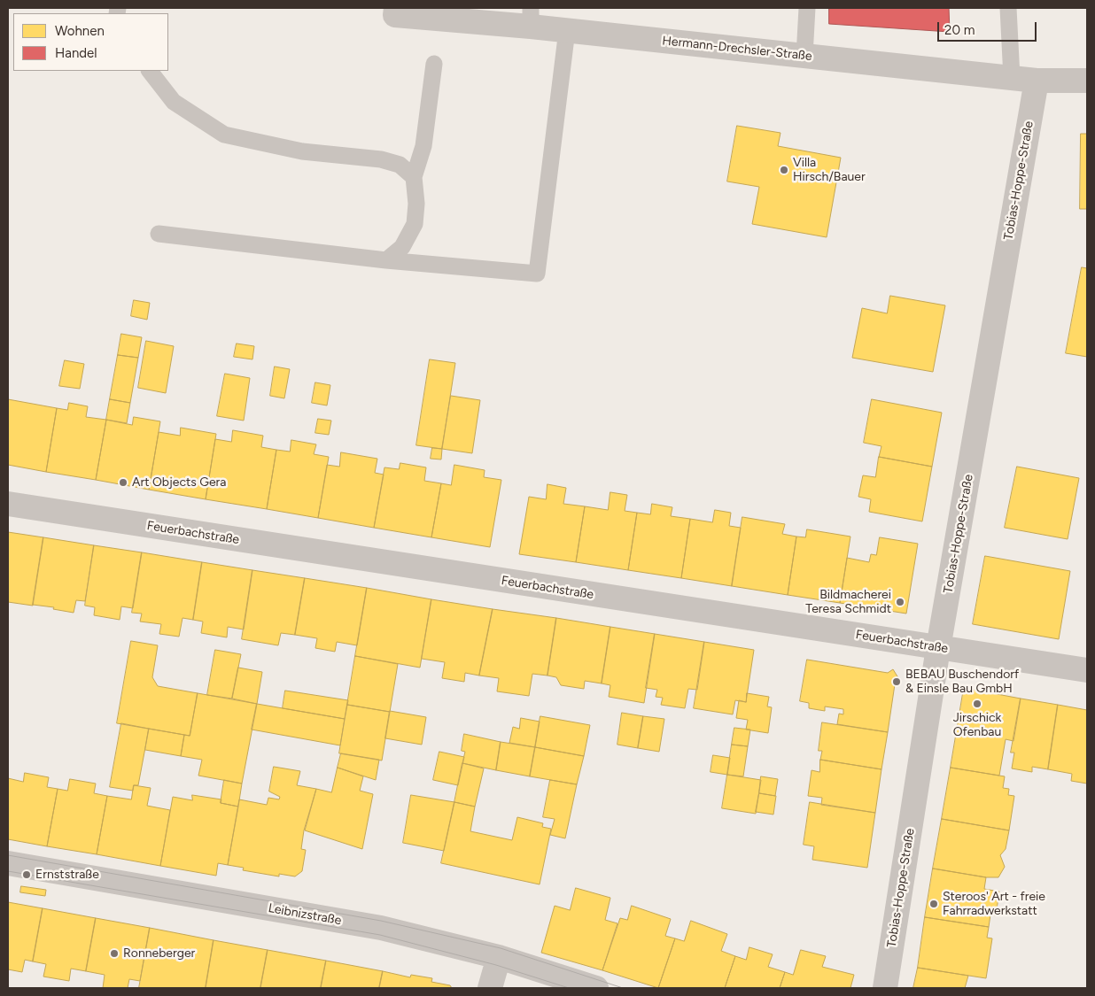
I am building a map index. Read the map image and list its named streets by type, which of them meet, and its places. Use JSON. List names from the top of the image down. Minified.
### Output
{"streets":{"street":["Hermann-Drechsler-Straße","Tobias-Hoppe-Straße","Feuerbachstraße","Leibnizstraße"]},"crossings":[["Hermann-Drechsler-Straße","Tobias-Hoppe-Straße"],["Tobias-Hoppe-Straße","Feuerbachstraße"]],"places":["Villa Hirsch/Bauer","Art Objects Gera","Bildmacherei Teresa Schmidt","BEBAU Buschendorf & Einsle Bau GmbH","Jirschick Ofenbau","Ernststraße","Steroos' Art - freie Fahrradwerkstatt","Ronneberger"],"legend":["Wohnen","Handel"],"scale_bar":"20 m"}
